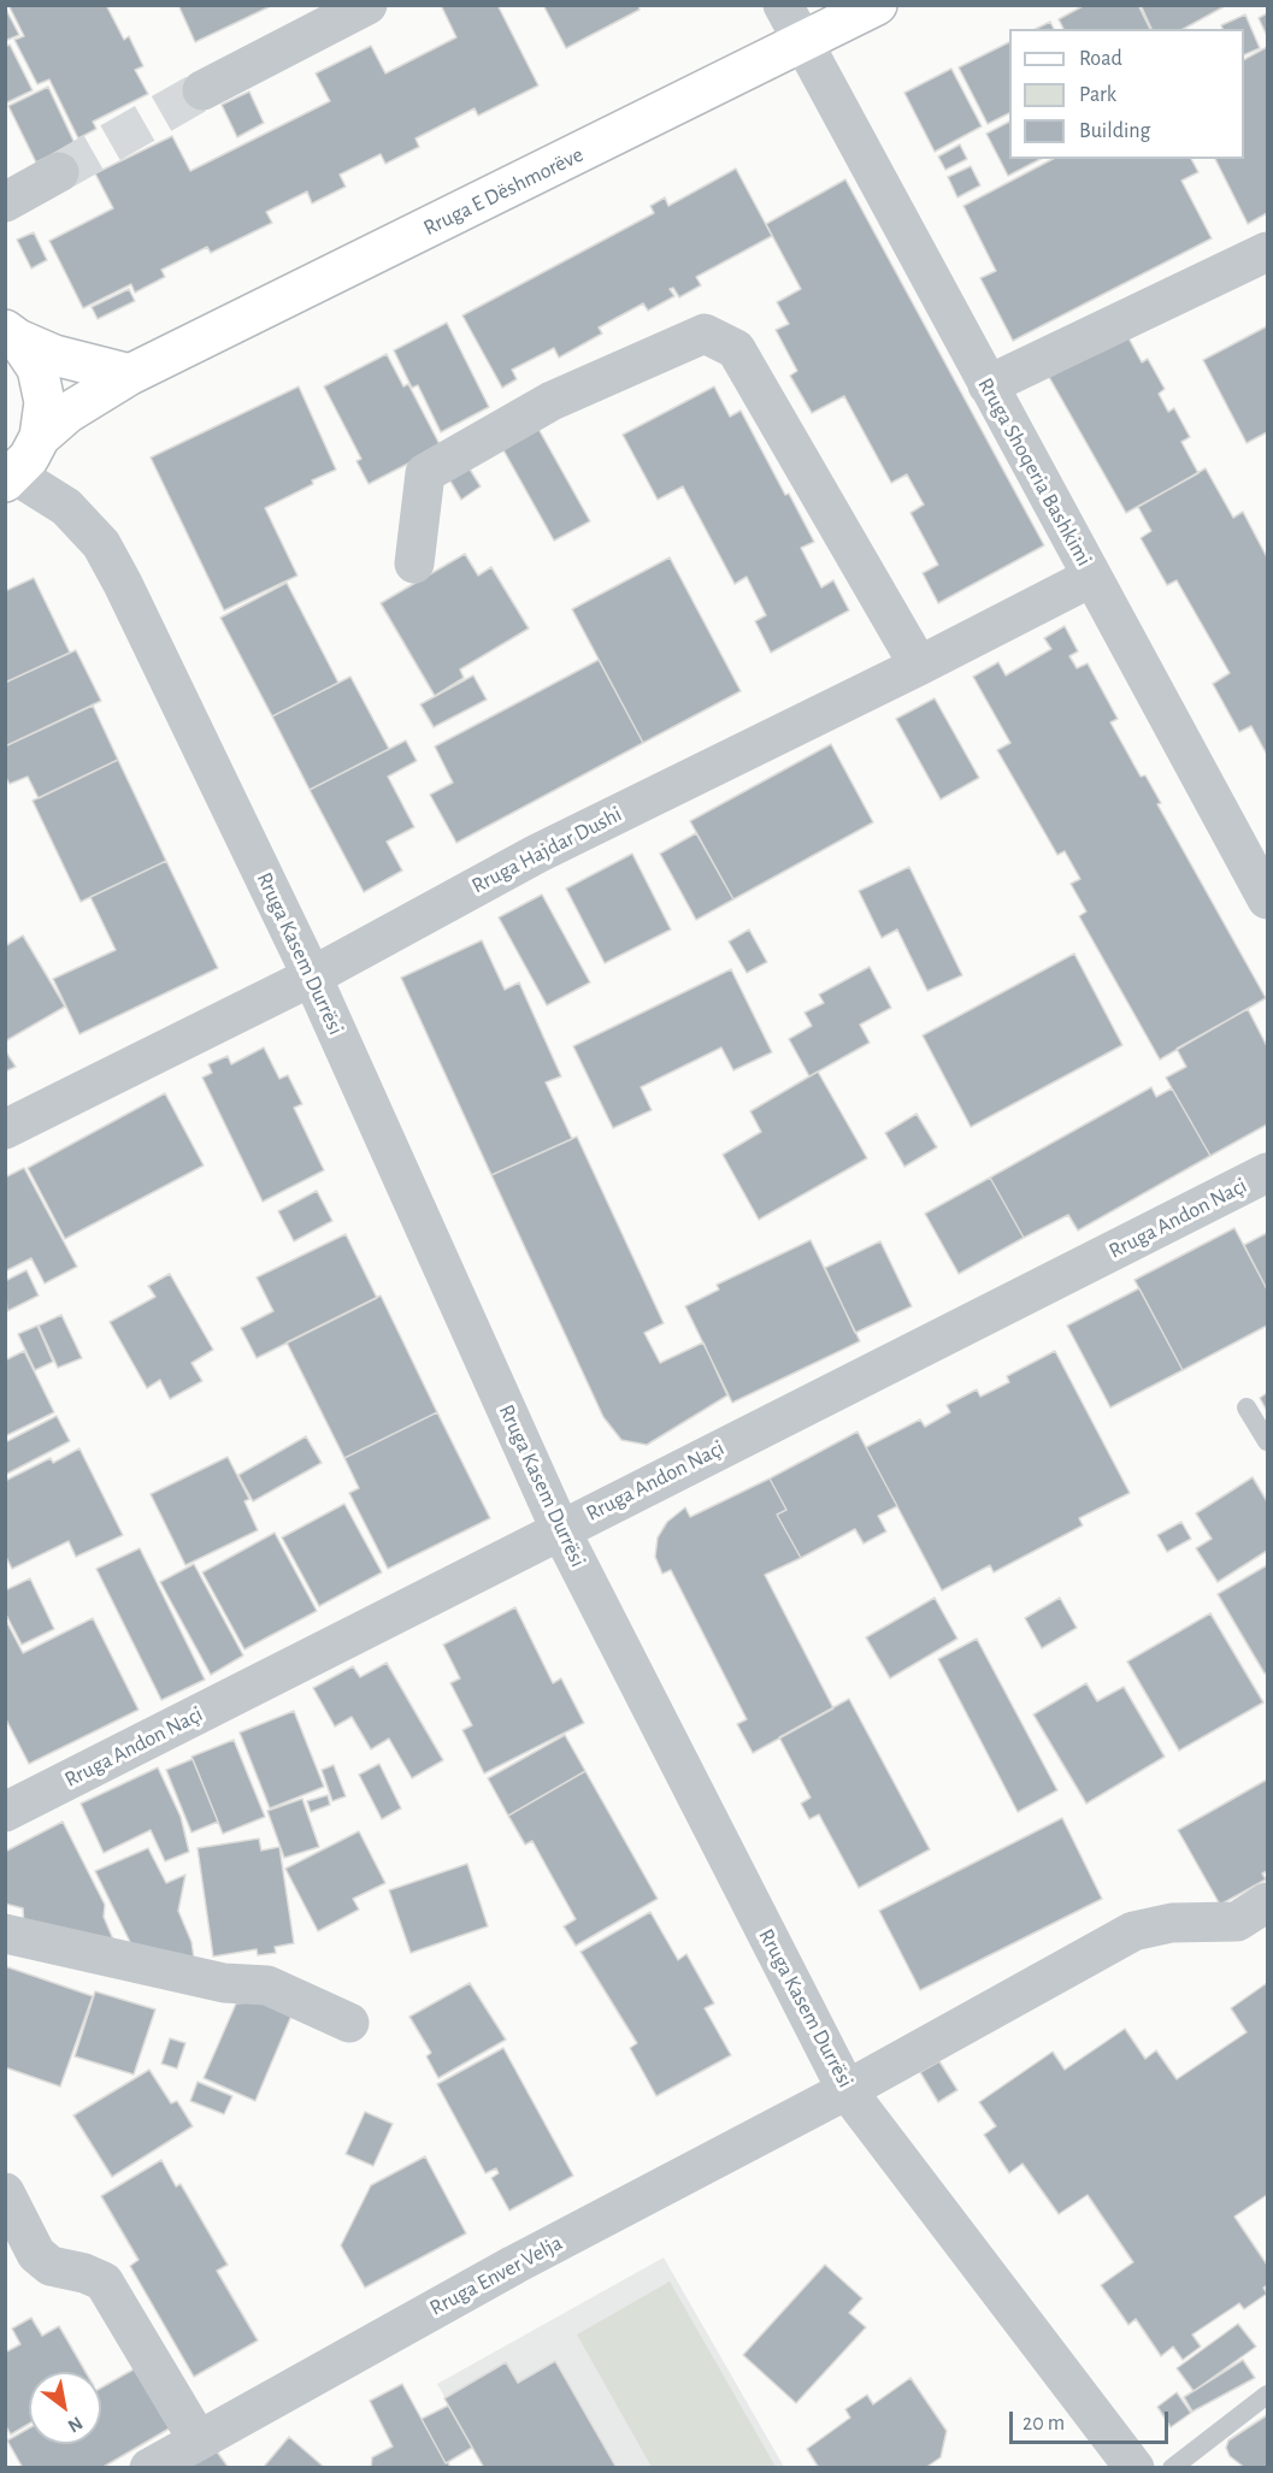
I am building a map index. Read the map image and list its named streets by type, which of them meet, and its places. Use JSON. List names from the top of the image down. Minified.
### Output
{"streets":{"main road":["Rruga E Dëshmorëve"],"street":["Rruga Shoqeria Bashkimi","Rruga Hajdar Dushi","Rruga Kasem Durrësi","Rruga Andon Naçi","Rruga Enver Velja"]},"crossings":[["Rruga E Dëshmorëve","Rruga Shoqeria Bashkimi"],["Rruga Shoqeria Bashkimi","Rruga Hajdar Dushi"],["Rruga Hajdar Dushi","Rruga Kasem Durrësi"],["Rruga Kasem Durrësi","Rruga Andon Naçi"],["Rruga Kasem Durrësi","Rruga Enver Velja"]],"legend":["Road","Park","Building"],"scale_bar":"20 m","north":"bottom right"}
